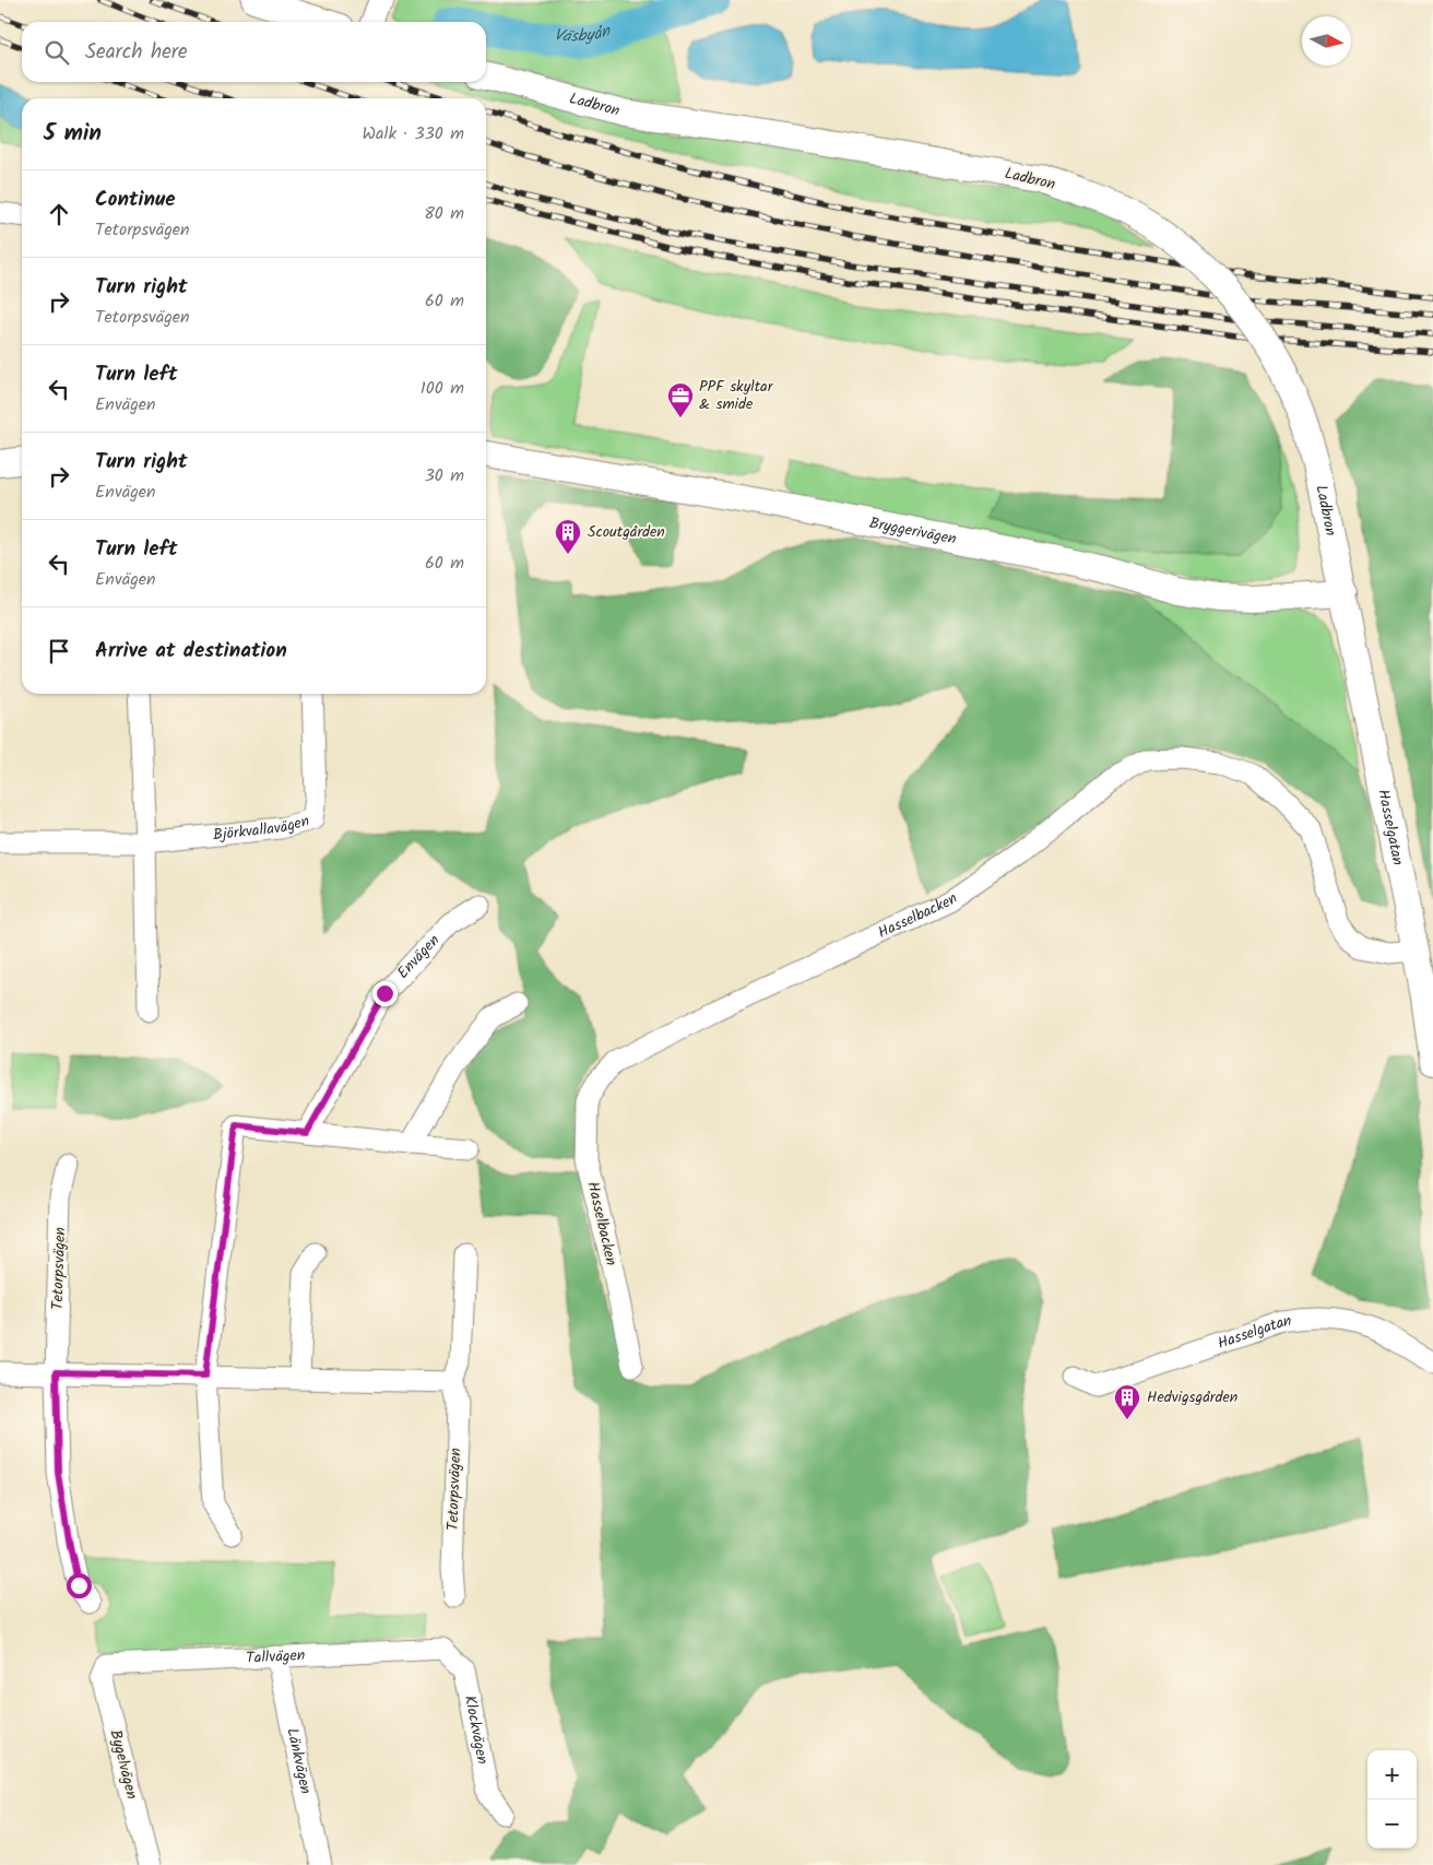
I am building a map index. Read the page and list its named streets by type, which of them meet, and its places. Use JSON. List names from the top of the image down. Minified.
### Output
{"streets":{"street":["Ladbron","Bryggerivägen","Björkvallavägen","Hasselgatan","Hasselbacken","Envägen","Tetorpsvägen","Tallvägen","Klockvägen","Länkvägen","Bygelvägen"]},"crossings":[["Ladbron","Bryggerivägen"],["Ladbron","Hasselgatan"],["Bryggerivägen","Hasselgatan"],["Hasselgatan","Hasselbacken"],["Tallvägen","Klockvägen"],["Tallvägen","Länkvägen"],["Tallvägen","Bygelvägen"]],"water":["Väsbyån"],"places":{"office":["PPF skyltar & smide"],"building":["Scoutgården","Hedvigsgården"]},"north":"right","page":{"search":"Search here","heading":["5 min","Walk · 330 m"],"list":[["Continue","Tetorpsvägen","80 m"],["Turn right","Tetorpsvägen","60 m"],["Turn left","Envägen","100 m"],["Turn right","Envägen","30 m"],["Turn left","Envägen","60 m"],"Arrive at destination"],"map_buttons":["+","−"]}}
